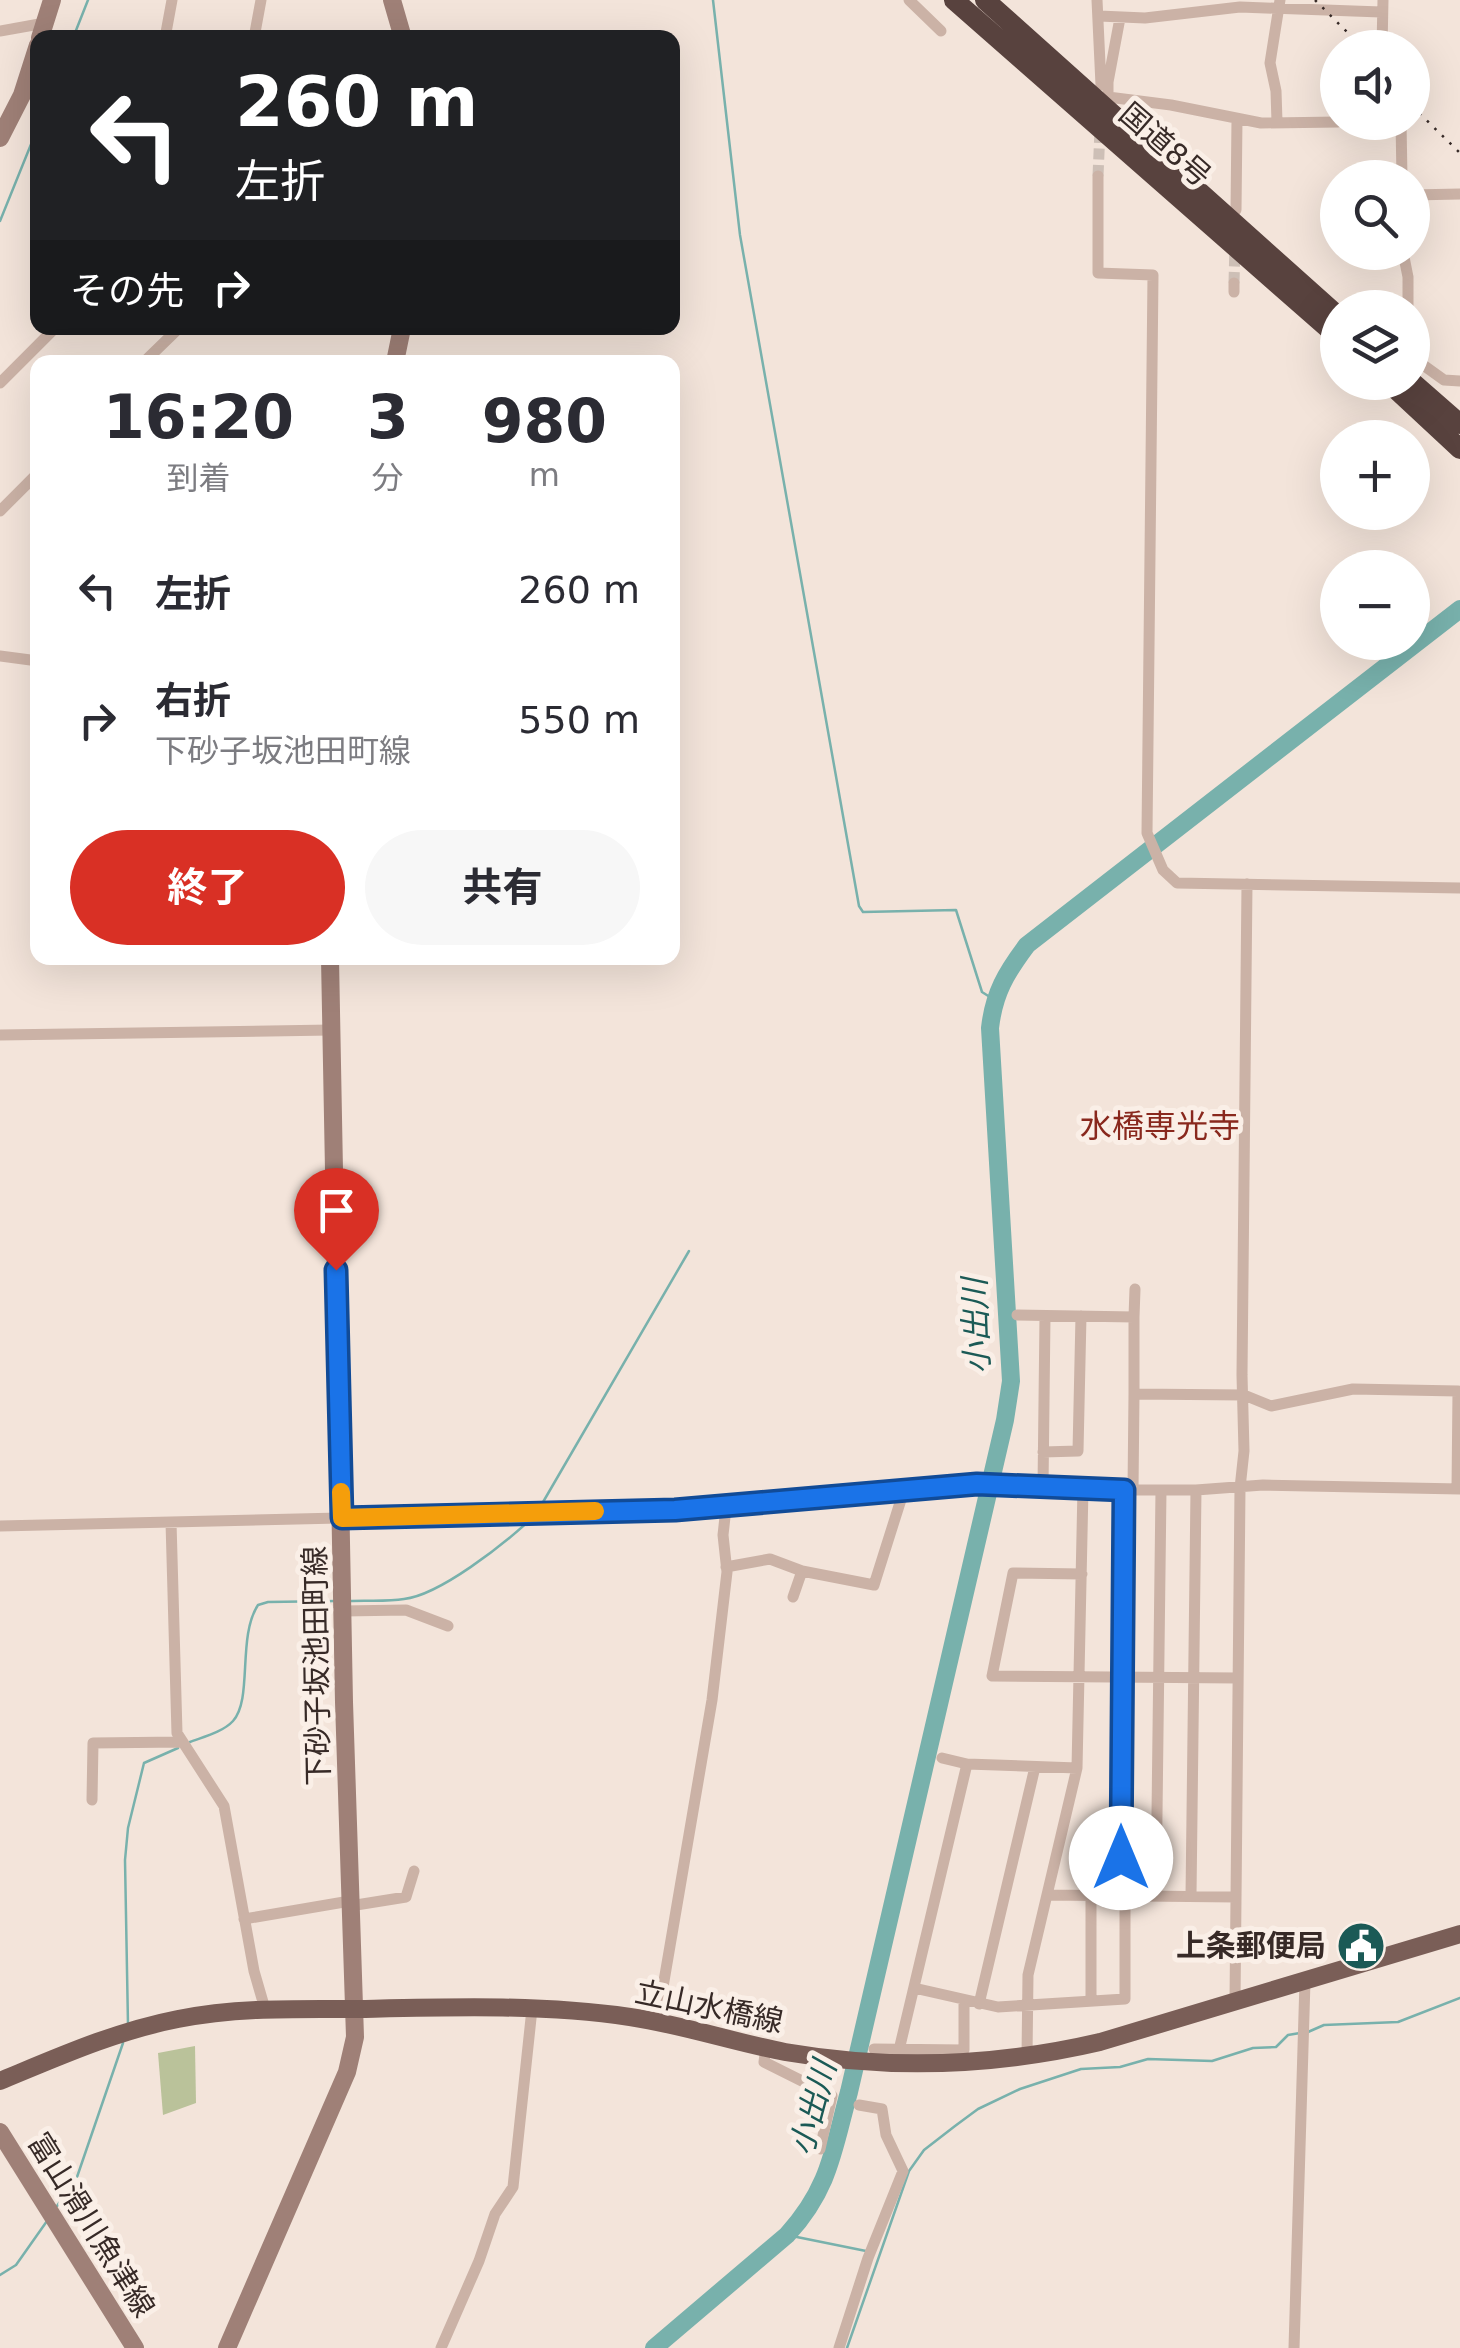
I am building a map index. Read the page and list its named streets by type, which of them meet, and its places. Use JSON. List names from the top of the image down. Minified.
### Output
{"streets":{"highway":["国道8号"],"main road":["下砂子坂池田町線","立山水橋線","富山滑川魚津線"]},"crossings":[["下砂子坂池田町線","立山水橋線"]],"districts":["水橋専光寺"],"water":["小出川"],"places":{"public building":["上条郵便局"]},"page":{"map_buttons":["+","−"],"turn":["260 m","左折"],"then":"その先","eta":["16:20","到着","3","分","980","m"],"list":[{"name":"左折","value":"260 m"},{"name":"右折","note":"下砂子坂池田町線","value":"550 m"}],"buttons":["終了","共有"]}}
